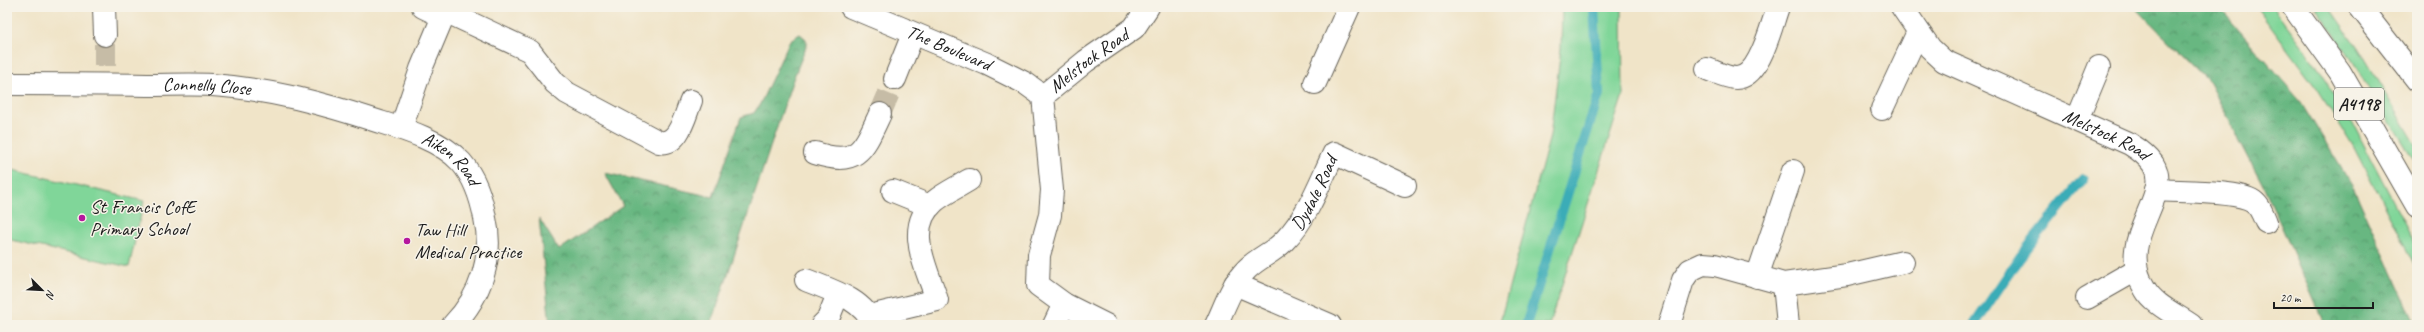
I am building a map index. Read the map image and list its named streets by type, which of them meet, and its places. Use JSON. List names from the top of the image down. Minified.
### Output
{"streets":{"street":["The Boulevard","Melstock Road","Connelly Close","A4198","Aiken Road","Dydale Road"]},"crossings":[["The Boulevard","Melstock Road"],["Connelly Close","Aiken Road"]],"places":["St Francis CofE Primary School","Taw Hill Medical Practice"],"scale_bar":"20 m","north":"bottom right"}
